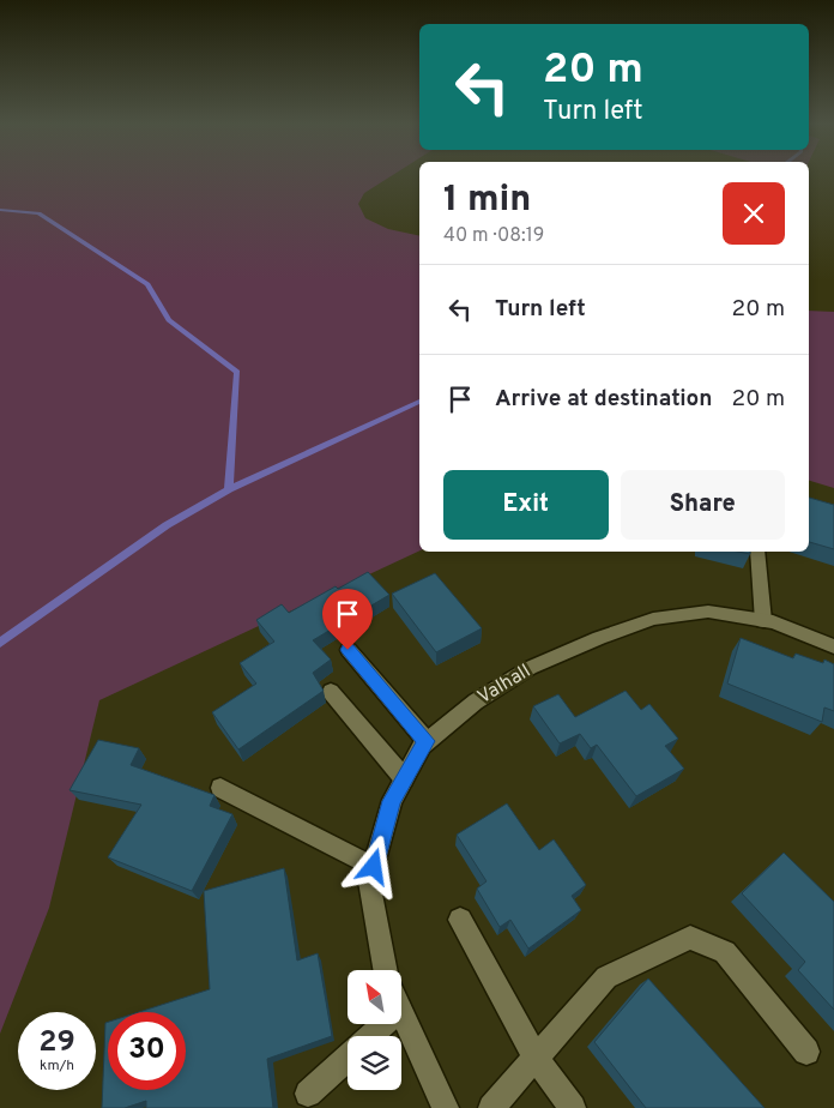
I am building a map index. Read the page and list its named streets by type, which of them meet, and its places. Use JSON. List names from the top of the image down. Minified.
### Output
{"streets":{"street":["Valhall"]},"north":"top left","page":{"turn":["20 m","Turn left"],"heading":["1 min","40 m · 08:19"],"list":[{"name":"Turn left","value":"20 m"},{"name":"Arrive at destination","value":"20 m"}],"buttons":["Exit","Share"],"speed":"29 km/h","limit":"30"}}
